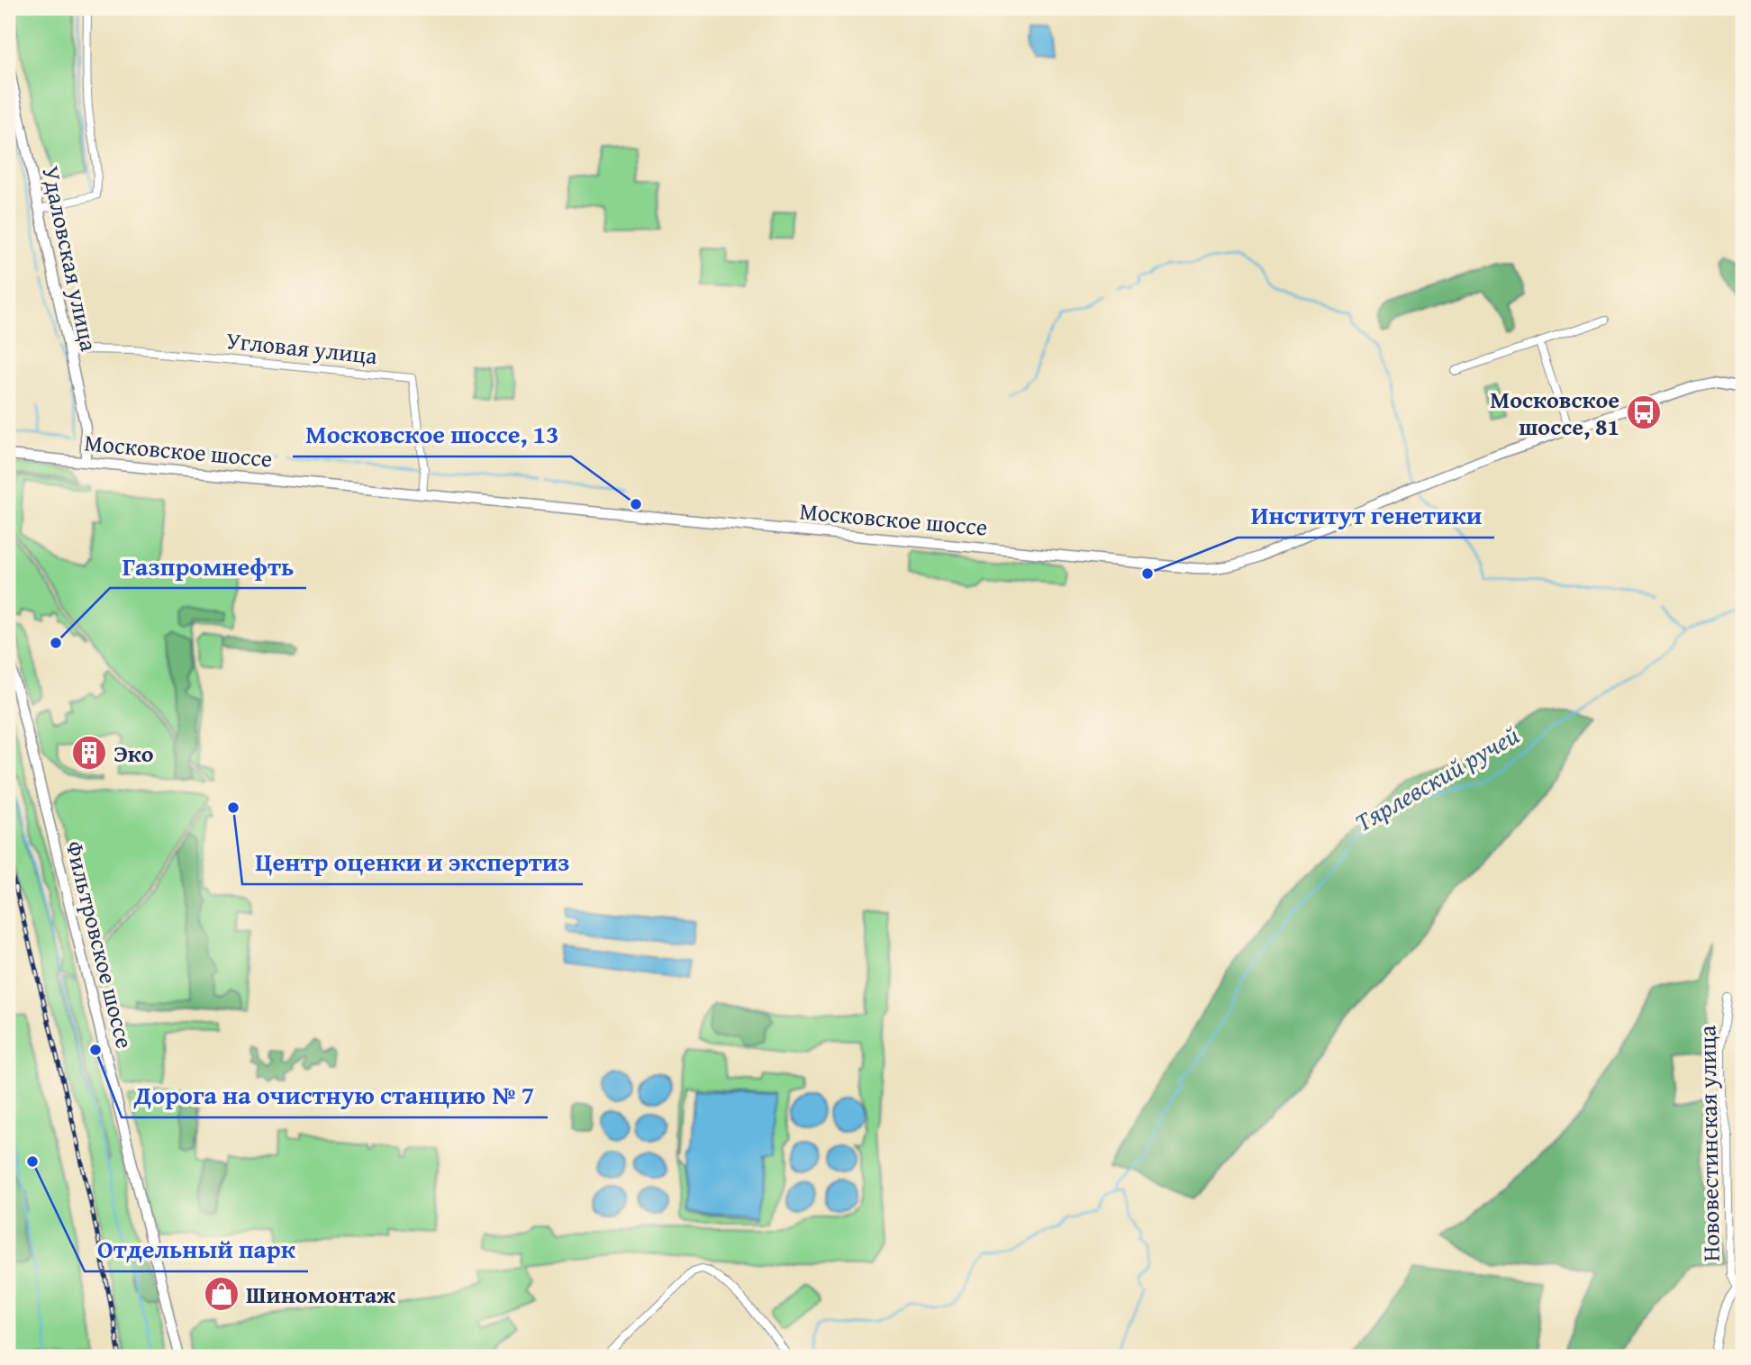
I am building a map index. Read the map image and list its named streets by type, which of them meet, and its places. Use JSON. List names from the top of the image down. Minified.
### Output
{"streets":{"main road":["Удаловская улица","Московское шоссе","Фильтровское шоссе"],"street":["Угловая улица","Нововестинская улица"]},"crossings":[["Удаловская улица","Угловая улица"],["Удаловская улица","Московское шоссе"],["Угловая улица","Московское шоссе"]],"water":["Тярлевский ручей"],"places":{"bus stop":["Московское шоссе, 81"],"other":["Московское шоссе, 13","Институт генетики","Газпромнефть","Центр оценки и экспертиз","Дорога на очистную станцию № 7","Отдельный парк"],"building":["Эко"],"shop":["Шиномонтаж"]}}
